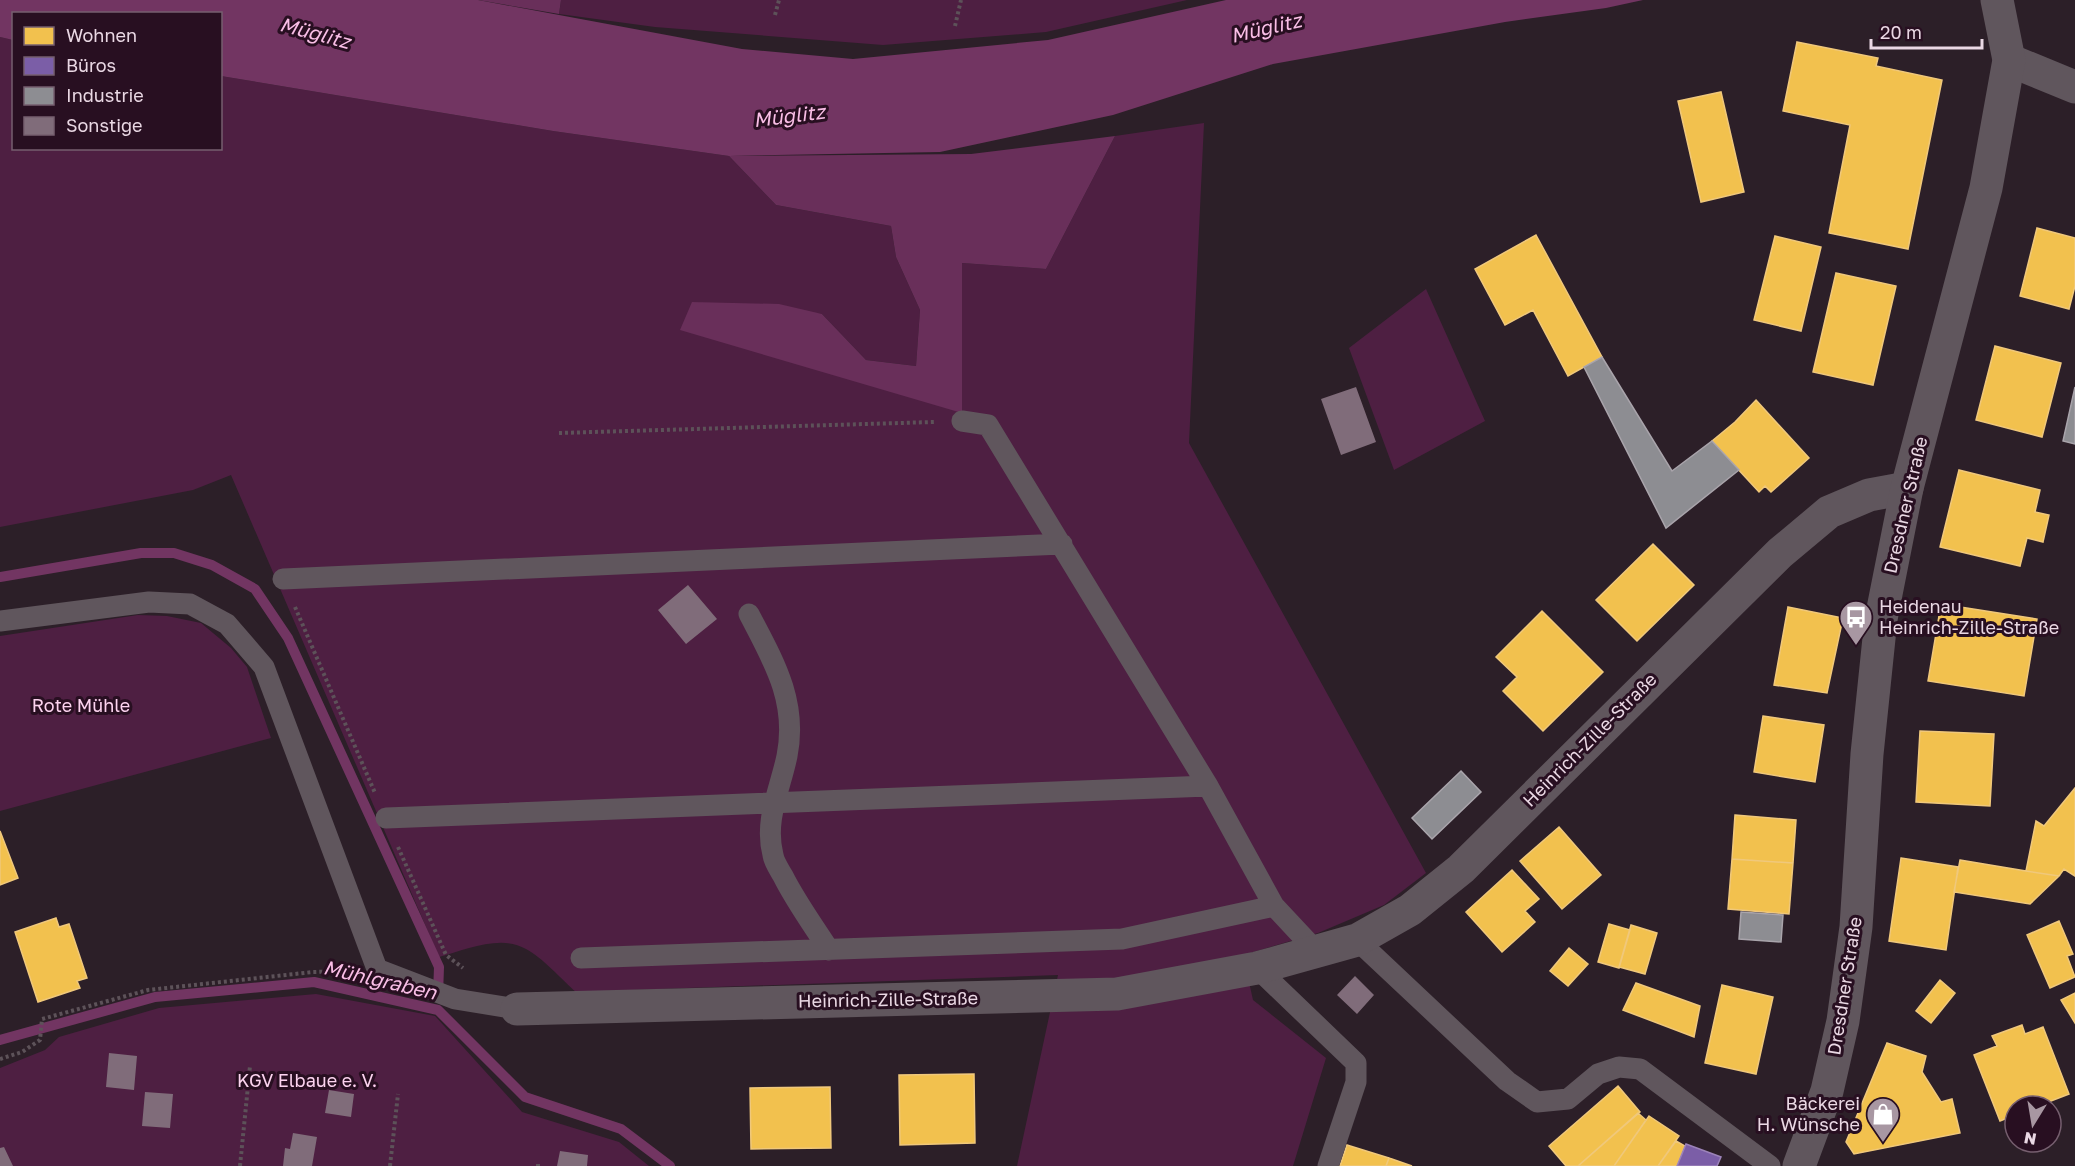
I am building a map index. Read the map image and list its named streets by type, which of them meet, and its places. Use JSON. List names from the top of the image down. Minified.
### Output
{"streets":{"street":["Dresdner Straße","Heinrich-Zille-Straße"]},"crossings":[["Dresdner Straße","Heinrich-Zille-Straße"]],"water":["Müglitz","Mühlgraben"],"parks":["Rote Mühle","KGV Elbaue e. V."],"places":{"bus stop":["Heidenau Heinrich-Zille-Straße"],"shop":["Bäckerei H. Wünsche"]},"legend":["Wohnen","Büros","Industrie","Sonstige"],"scale_bar":"20 m","north":"bottom"}
